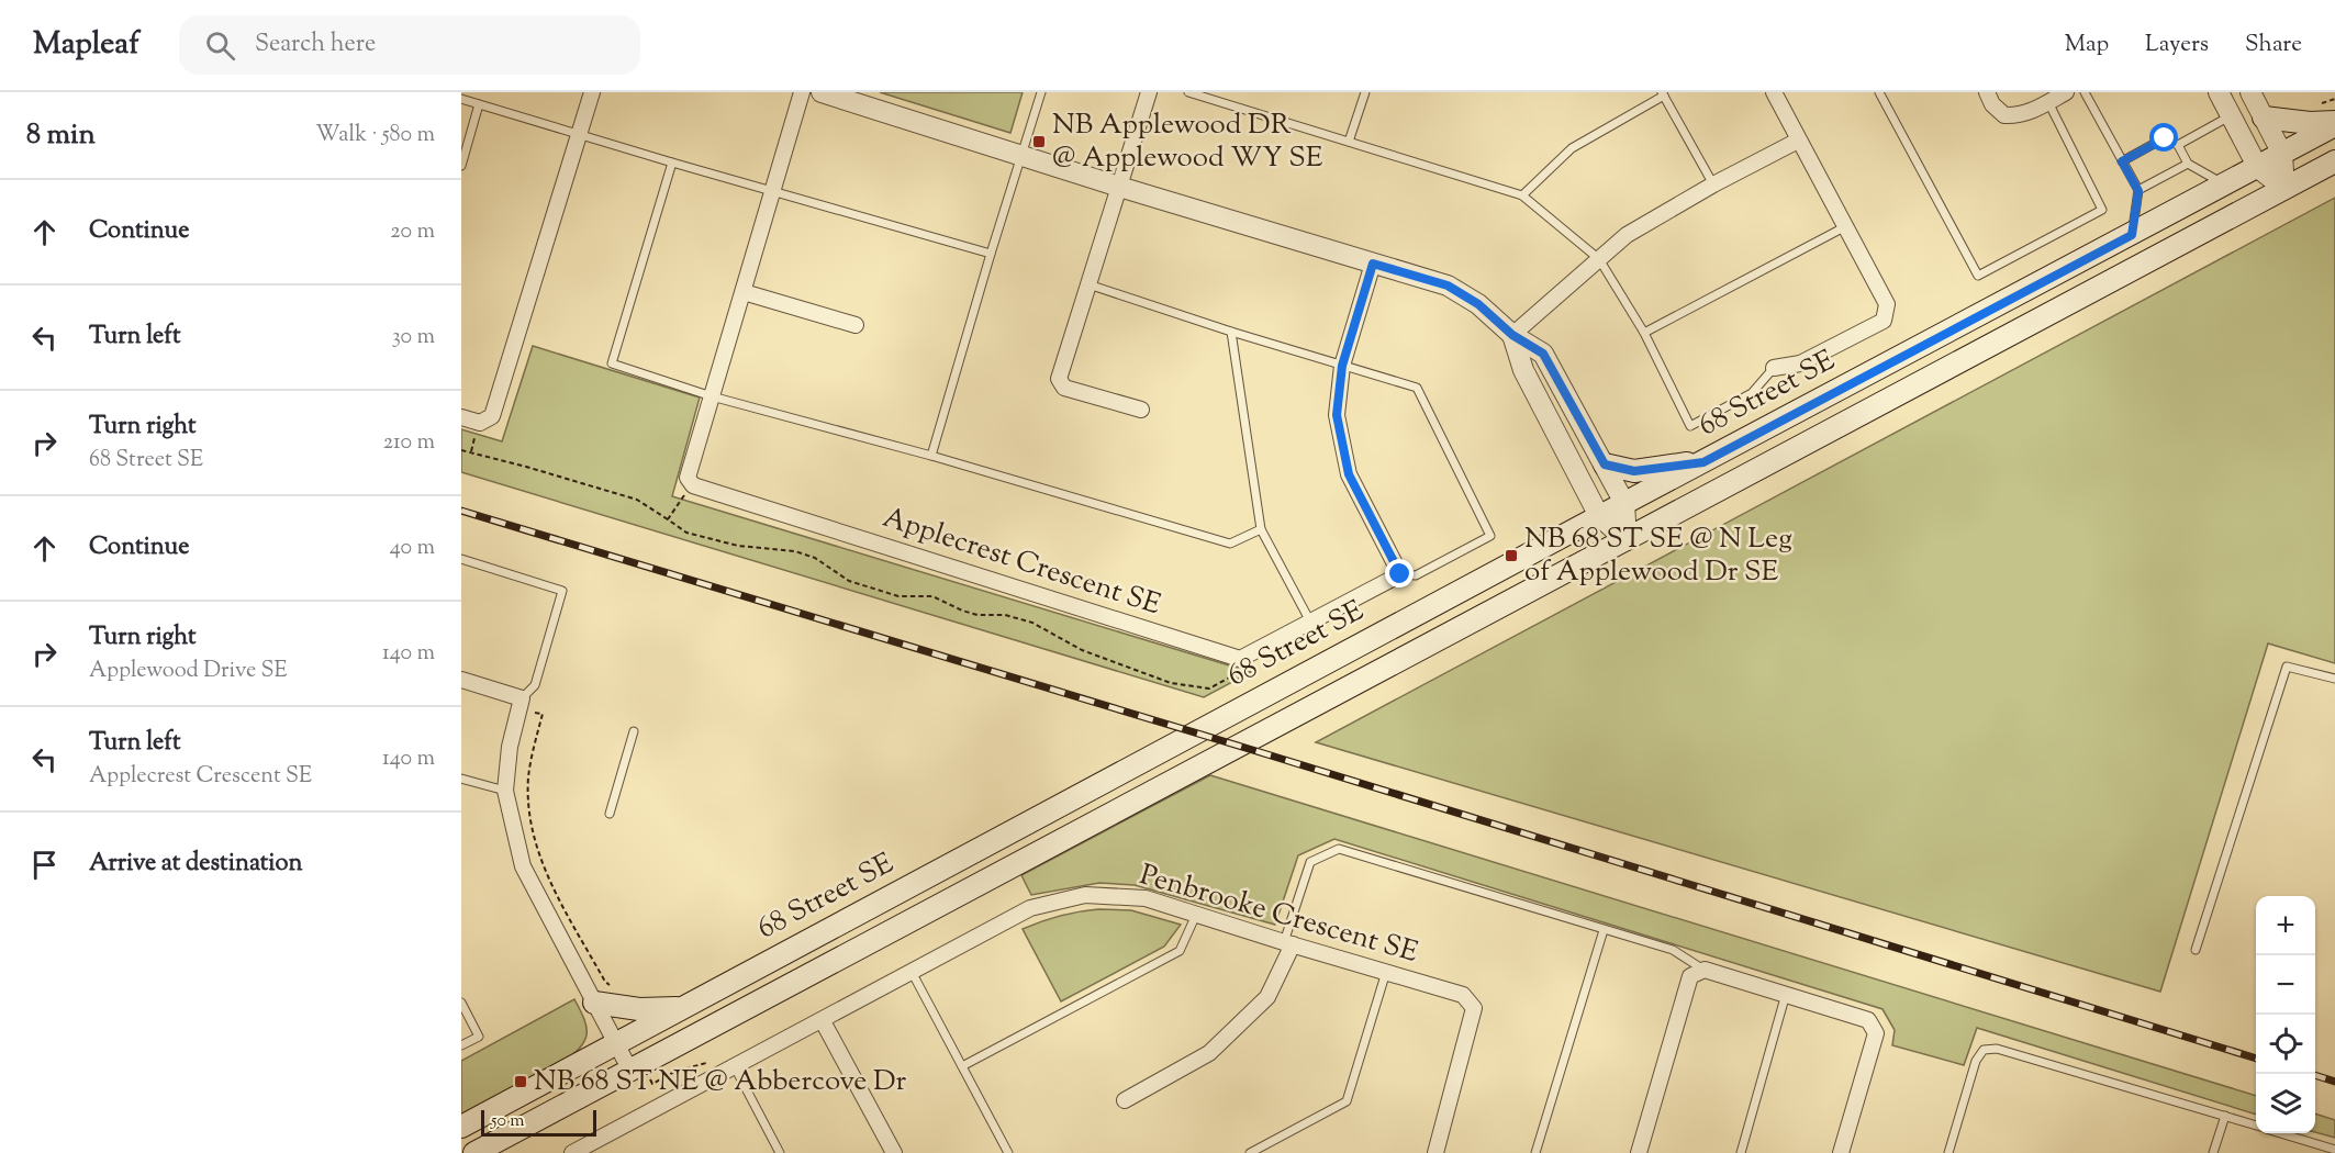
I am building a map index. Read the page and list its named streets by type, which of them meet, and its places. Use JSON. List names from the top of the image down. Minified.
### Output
{"streets":{"main road":["68 Street SE"],"street":["Applecrest Crescent SE","Penbrooke Crescent SE"]},"places":{"transit":["NB Applewood DR @ Applewood WY SE","NB 68 ST SE @ N Leg of Applewood Dr SE","NB 68 ST NE @ Abbercove Dr"]},"scale_bar":"50 m","page":{"header":"Mapleaf","search":"Search here","nav":["Map","Layers","Share"],"heading":["8 min","Walk · 580 m"],"list":[["Continue","20 m"],["Turn left","30 m"],["Turn right","68 Street SE","210 m"],["Continue","40 m"],["Turn right","Applewood Drive SE","140 m"],["Turn left","Applecrest Crescent SE","140 m"],"Arrive at destination"],"map_buttons":["+","−"],"scale":"50 m"}}
